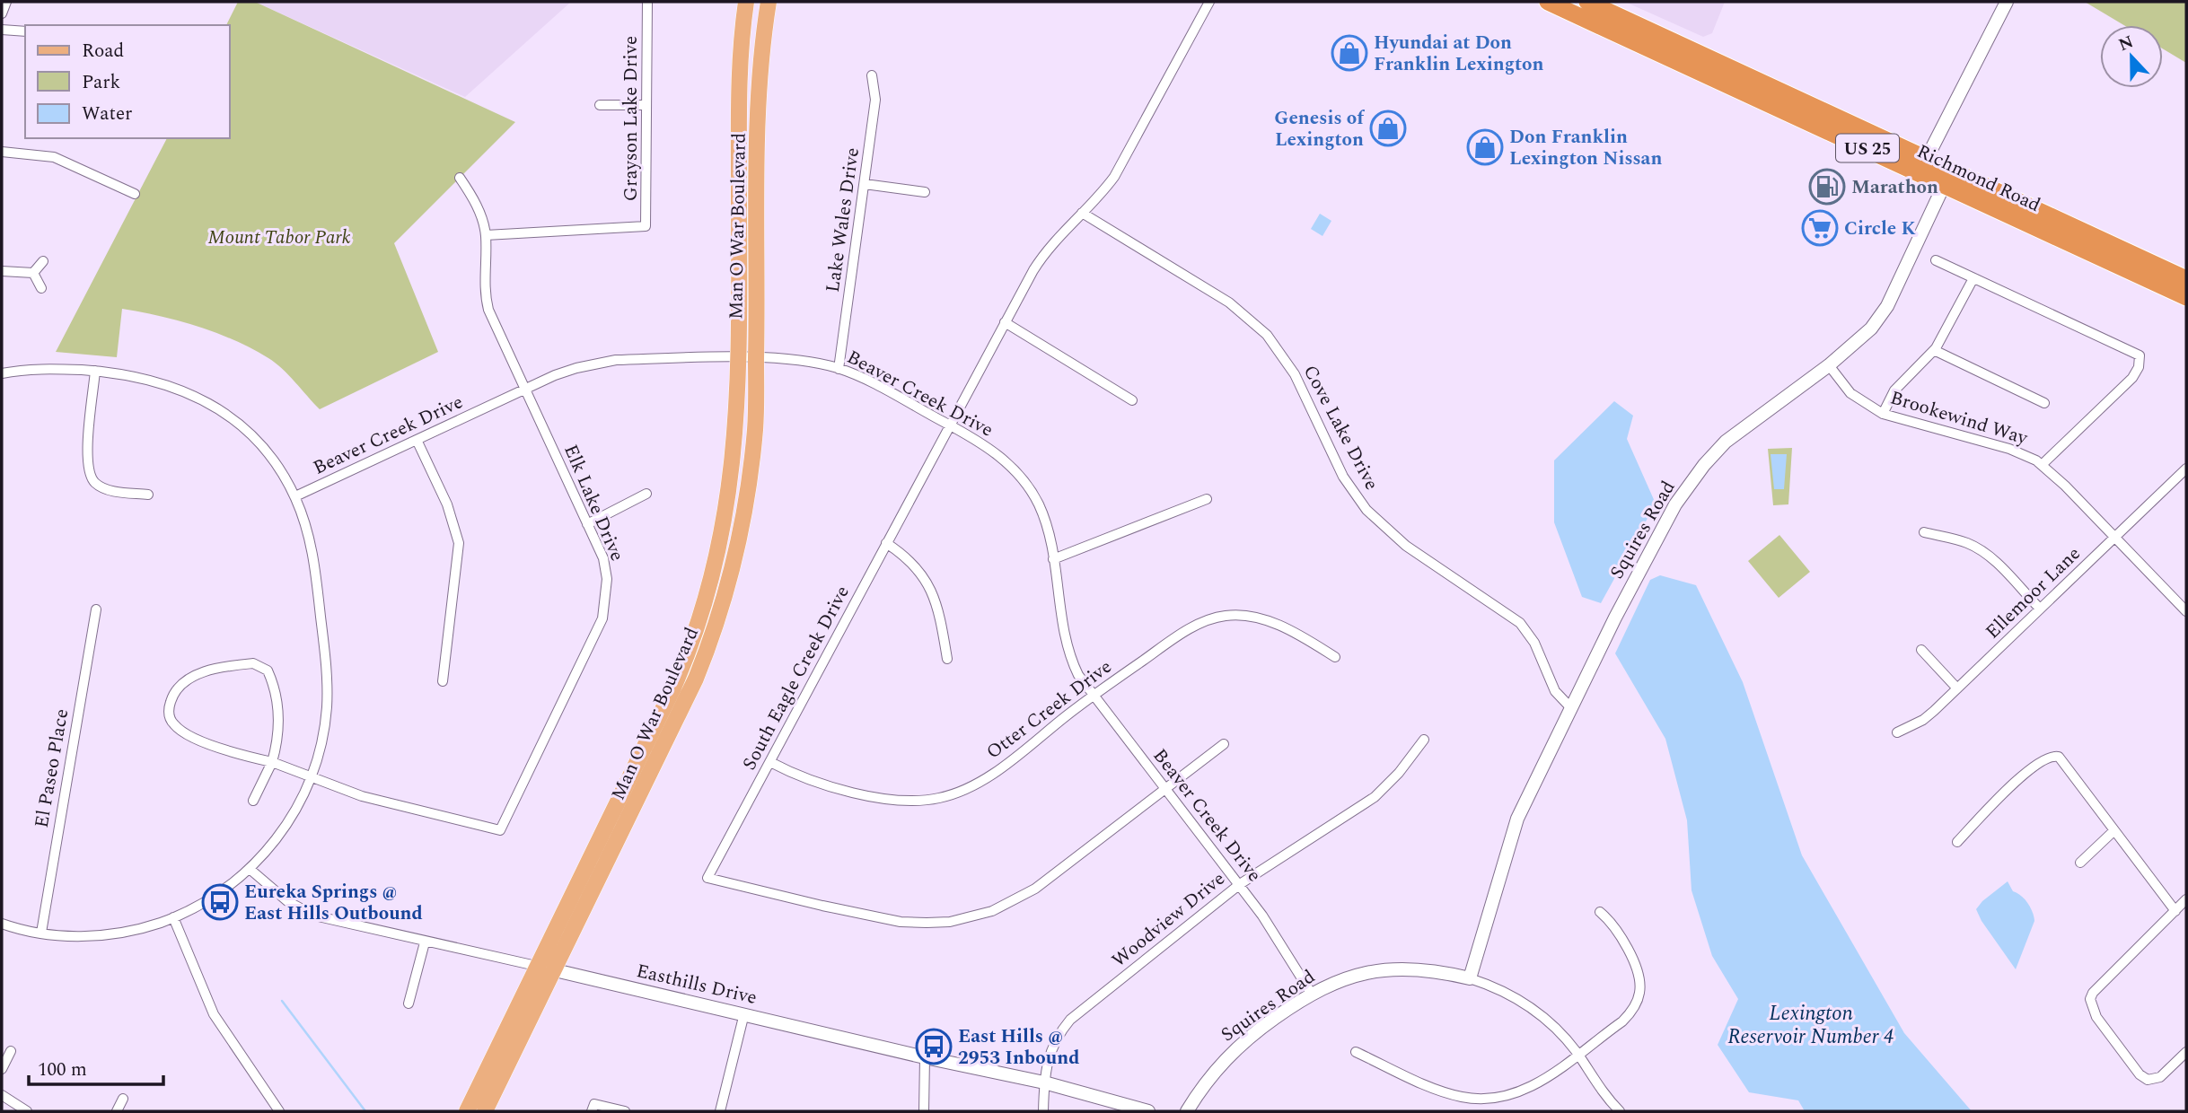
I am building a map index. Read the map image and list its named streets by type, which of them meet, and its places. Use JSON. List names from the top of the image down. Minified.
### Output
{"streets":{"highway":["US 25","Richmond Road"],"main road":["Man O War Boulevard"],"street":["Grayson Lake Drive","Lake Wales Drive","Beaver Creek Drive","Brookewind Way","Cove Lake Drive","Elk Lake Drive","Squires Road","Ellemoor Lane","South Eagle Creek Drive","Otter Creek Drive","El Paseo Place","Woodview Drive","Easthills Drive"]},"crossings":[["Grayson Lake Drive","Elk Lake Drive"],["Richmond Road","Squires Road"],["Lake Wales Drive","Beaver Creek Drive"],["Man O War Boulevard","Beaver Creek Drive"],["Man O War Boulevard","Easthills Drive"],["Beaver Creek Drive","Elk Lake Drive"],["Beaver Creek Drive","Squires Road"],["Beaver Creek Drive","South Eagle Creek Drive"],["Beaver Creek Drive","Otter Creek Drive"],["Beaver Creek Drive","Woodview Drive"],["Brookewind Way","Squires Road"],["Brookewind Way","Ellemoor Lane"],["Cove Lake Drive","Squires Road"],["Cove Lake Drive","South Eagle Creek Drive"],["South Eagle Creek Drive","Otter Creek Drive"],["Woodview Drive","Easthills Drive"]],"water":["Lexington Reservoir Number 4"],"parks":["Mount Tabor Park"],"places":{"shop":["Hyundai at Don Franklin Lexington","Genesis of Lexington","Don Franklin Lexington Nissan"],"fuel station":["Marathon"],"supermarket":["Circle K"],"bus stop":["Eureka Springs @ East Hills Outbound","East Hills @ 2953 Inbound"]},"legend":["Road","Park","Water"],"scale_bar":"100 m","north":"top"}
